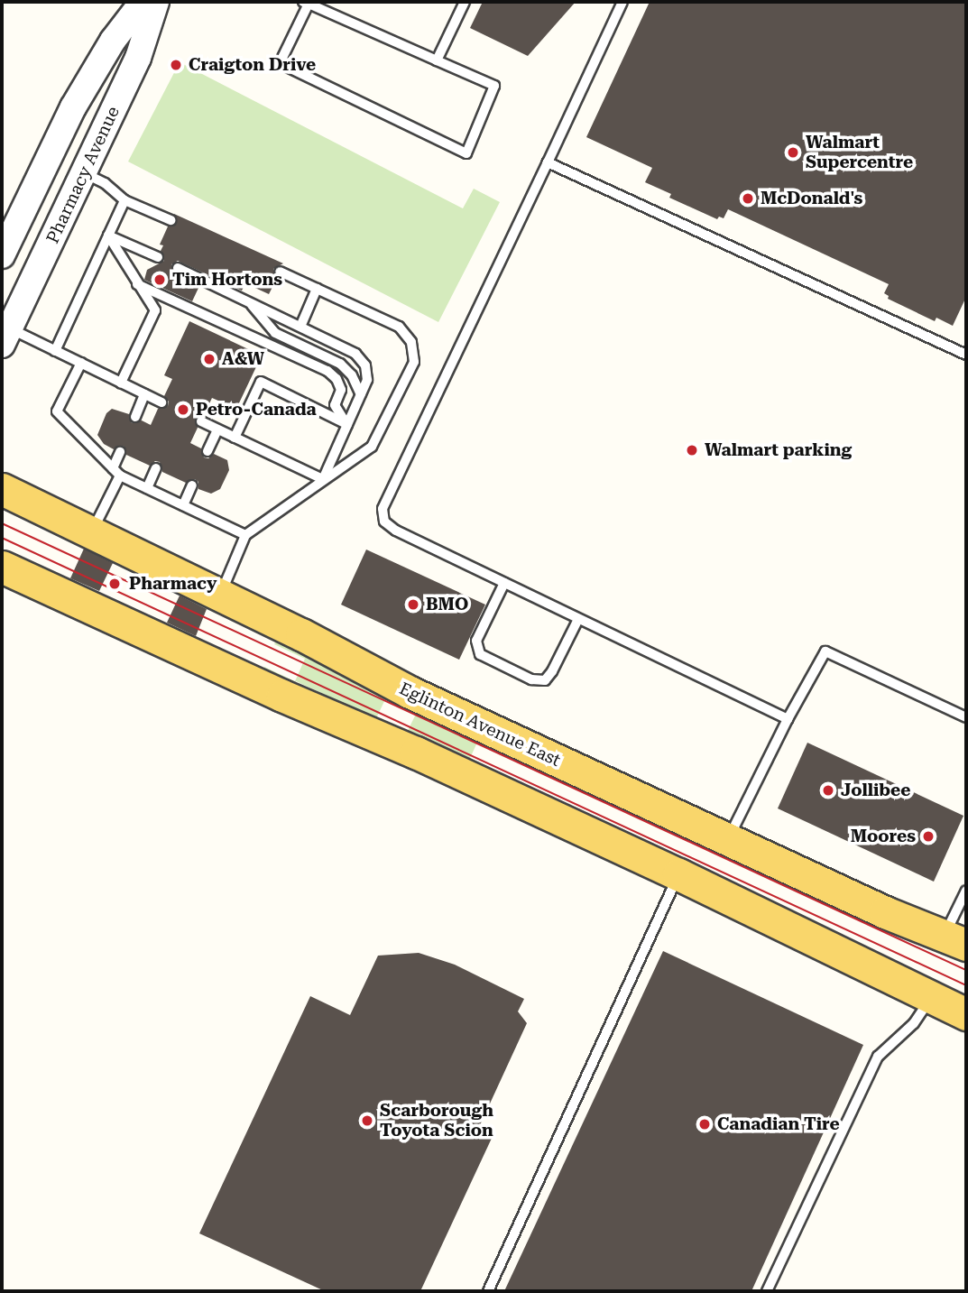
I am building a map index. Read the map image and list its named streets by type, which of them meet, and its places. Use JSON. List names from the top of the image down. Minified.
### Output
{"streets":{"main road":["Eglinton Avenue East"],"street":["Pharmacy Avenue"]},"places":["Craigton Drive","Walmart Supercentre","McDonald's","Tim Hortons","A&W","Petro-Canada","Walmart parking","Pharmacy","BMO","Jollibee","Moores","Scarborough Toyota Scion","Canadian Tire"]}
